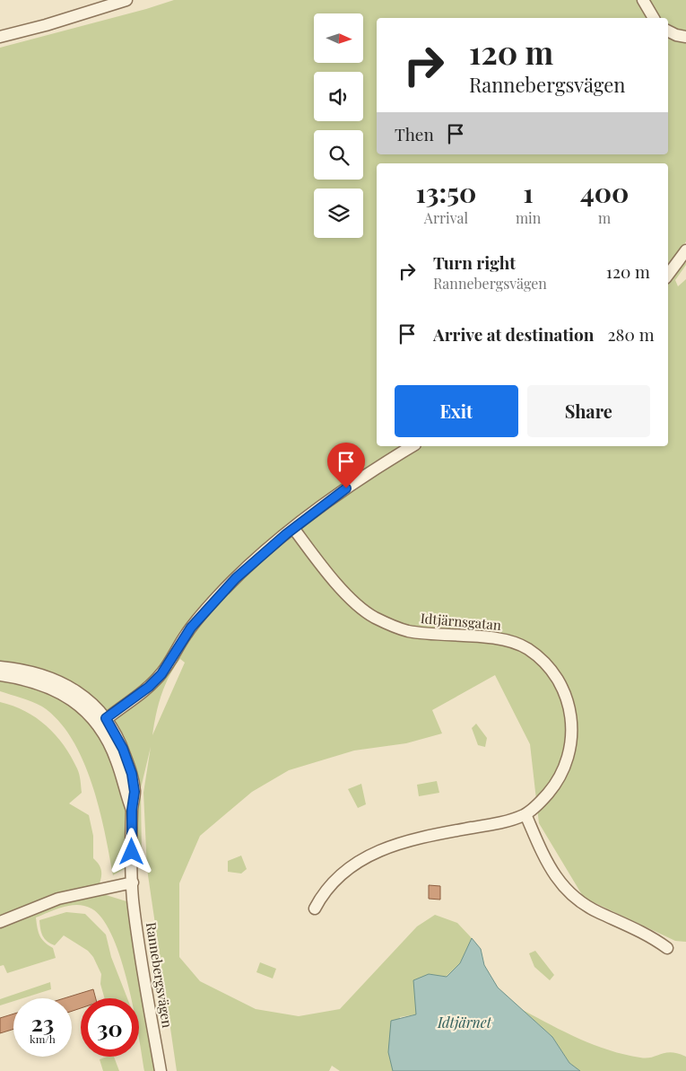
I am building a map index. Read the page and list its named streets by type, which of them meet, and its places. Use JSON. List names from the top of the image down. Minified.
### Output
{"streets":{"street":["Idtjärnsgatan","Rannebergsvägen"]},"water":["Idtjärnet"],"north":"right","page":{"turn":["120 m","Rannebergsvägen"],"then":"Then","eta":["13:50","Arrival","1","min","400","m"],"list":[{"name":"Turn right","note":"Rannebergsvägen","value":"120 m"},{"name":"Arrive at destination","value":"280 m"}],"buttons":["Exit","Share"],"speed":"23 km/h","limit":"30"}}
